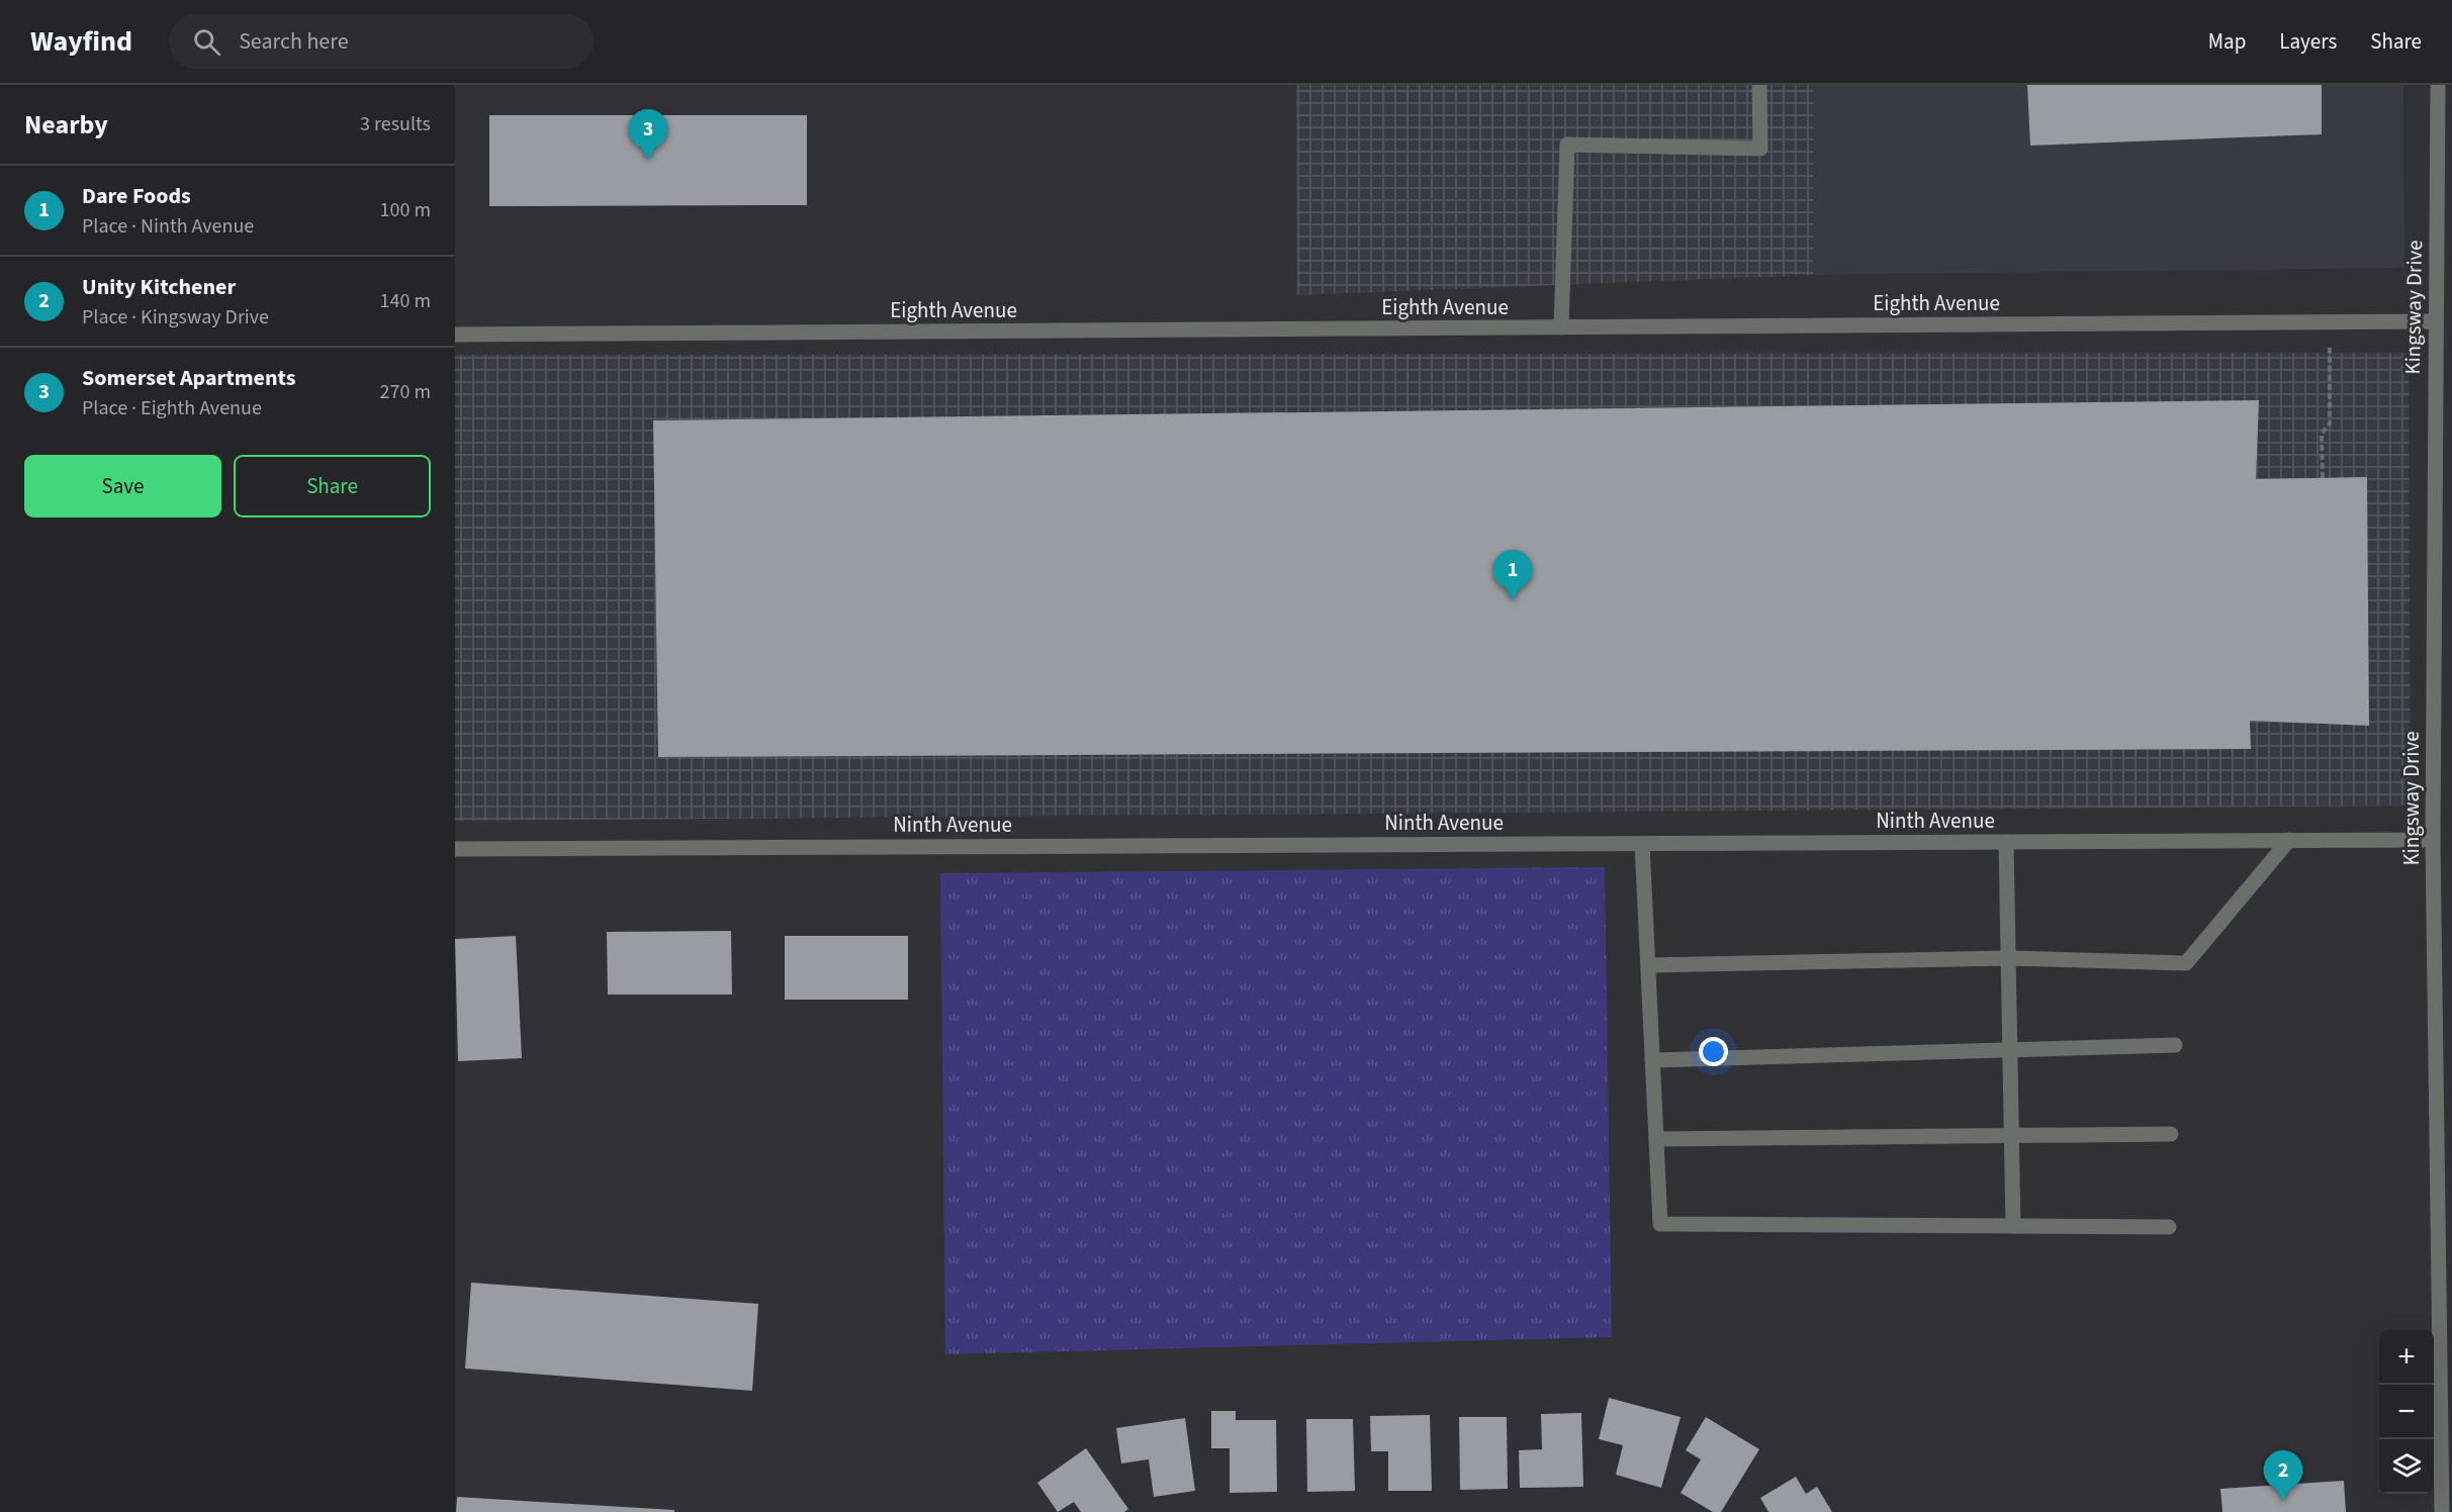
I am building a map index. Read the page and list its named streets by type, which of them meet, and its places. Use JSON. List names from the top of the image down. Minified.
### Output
{"streets":{"street":["Eighth Avenue","Kingsway Drive","Ninth Avenue"]},"crossings":[["Eighth Avenue","Kingsway Drive"],["Kingsway Drive","Ninth Avenue"]],"page":{"header":"Wayfind","search":"Search here","nav":["Map","Layers","Share"],"heading":["Nearby","3 results"],"pins":["3","1","2"],"list":[{"mark":"1","name":"Dare Foods","note":"Place · Ninth Avenue","value":"100 m"},{"mark":"2","name":"Unity Kitchener","note":"Place · Kingsway Drive","value":"140 m"},{"mark":"3","name":"Somerset Apartments","note":"Place · Eighth Avenue","value":"270 m"}],"buttons":["Save","Share"],"map_buttons":["+","−"]}}
